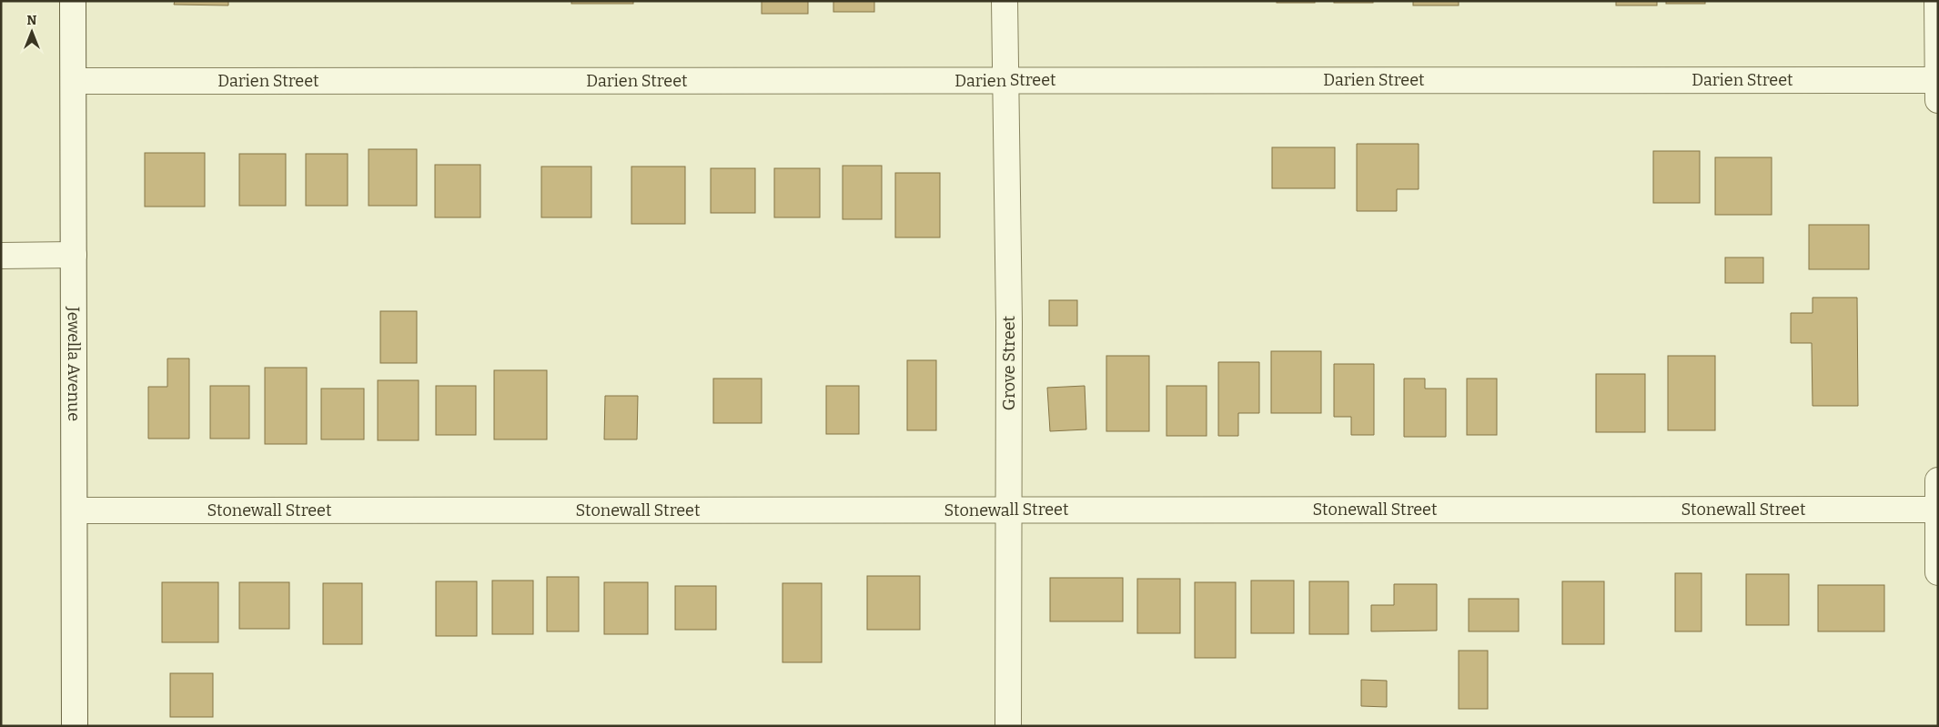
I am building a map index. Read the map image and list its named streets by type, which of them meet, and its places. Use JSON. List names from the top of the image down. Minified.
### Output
{"streets":{"street":["Darien Street","Jewella Avenue","Grove Street","Stonewall Street"]},"crossings":[["Darien Street","Jewella Avenue"],["Darien Street","Grove Street"],["Jewella Avenue","Stonewall Street"],["Grove Street","Stonewall Street"]],"north":"top"}
